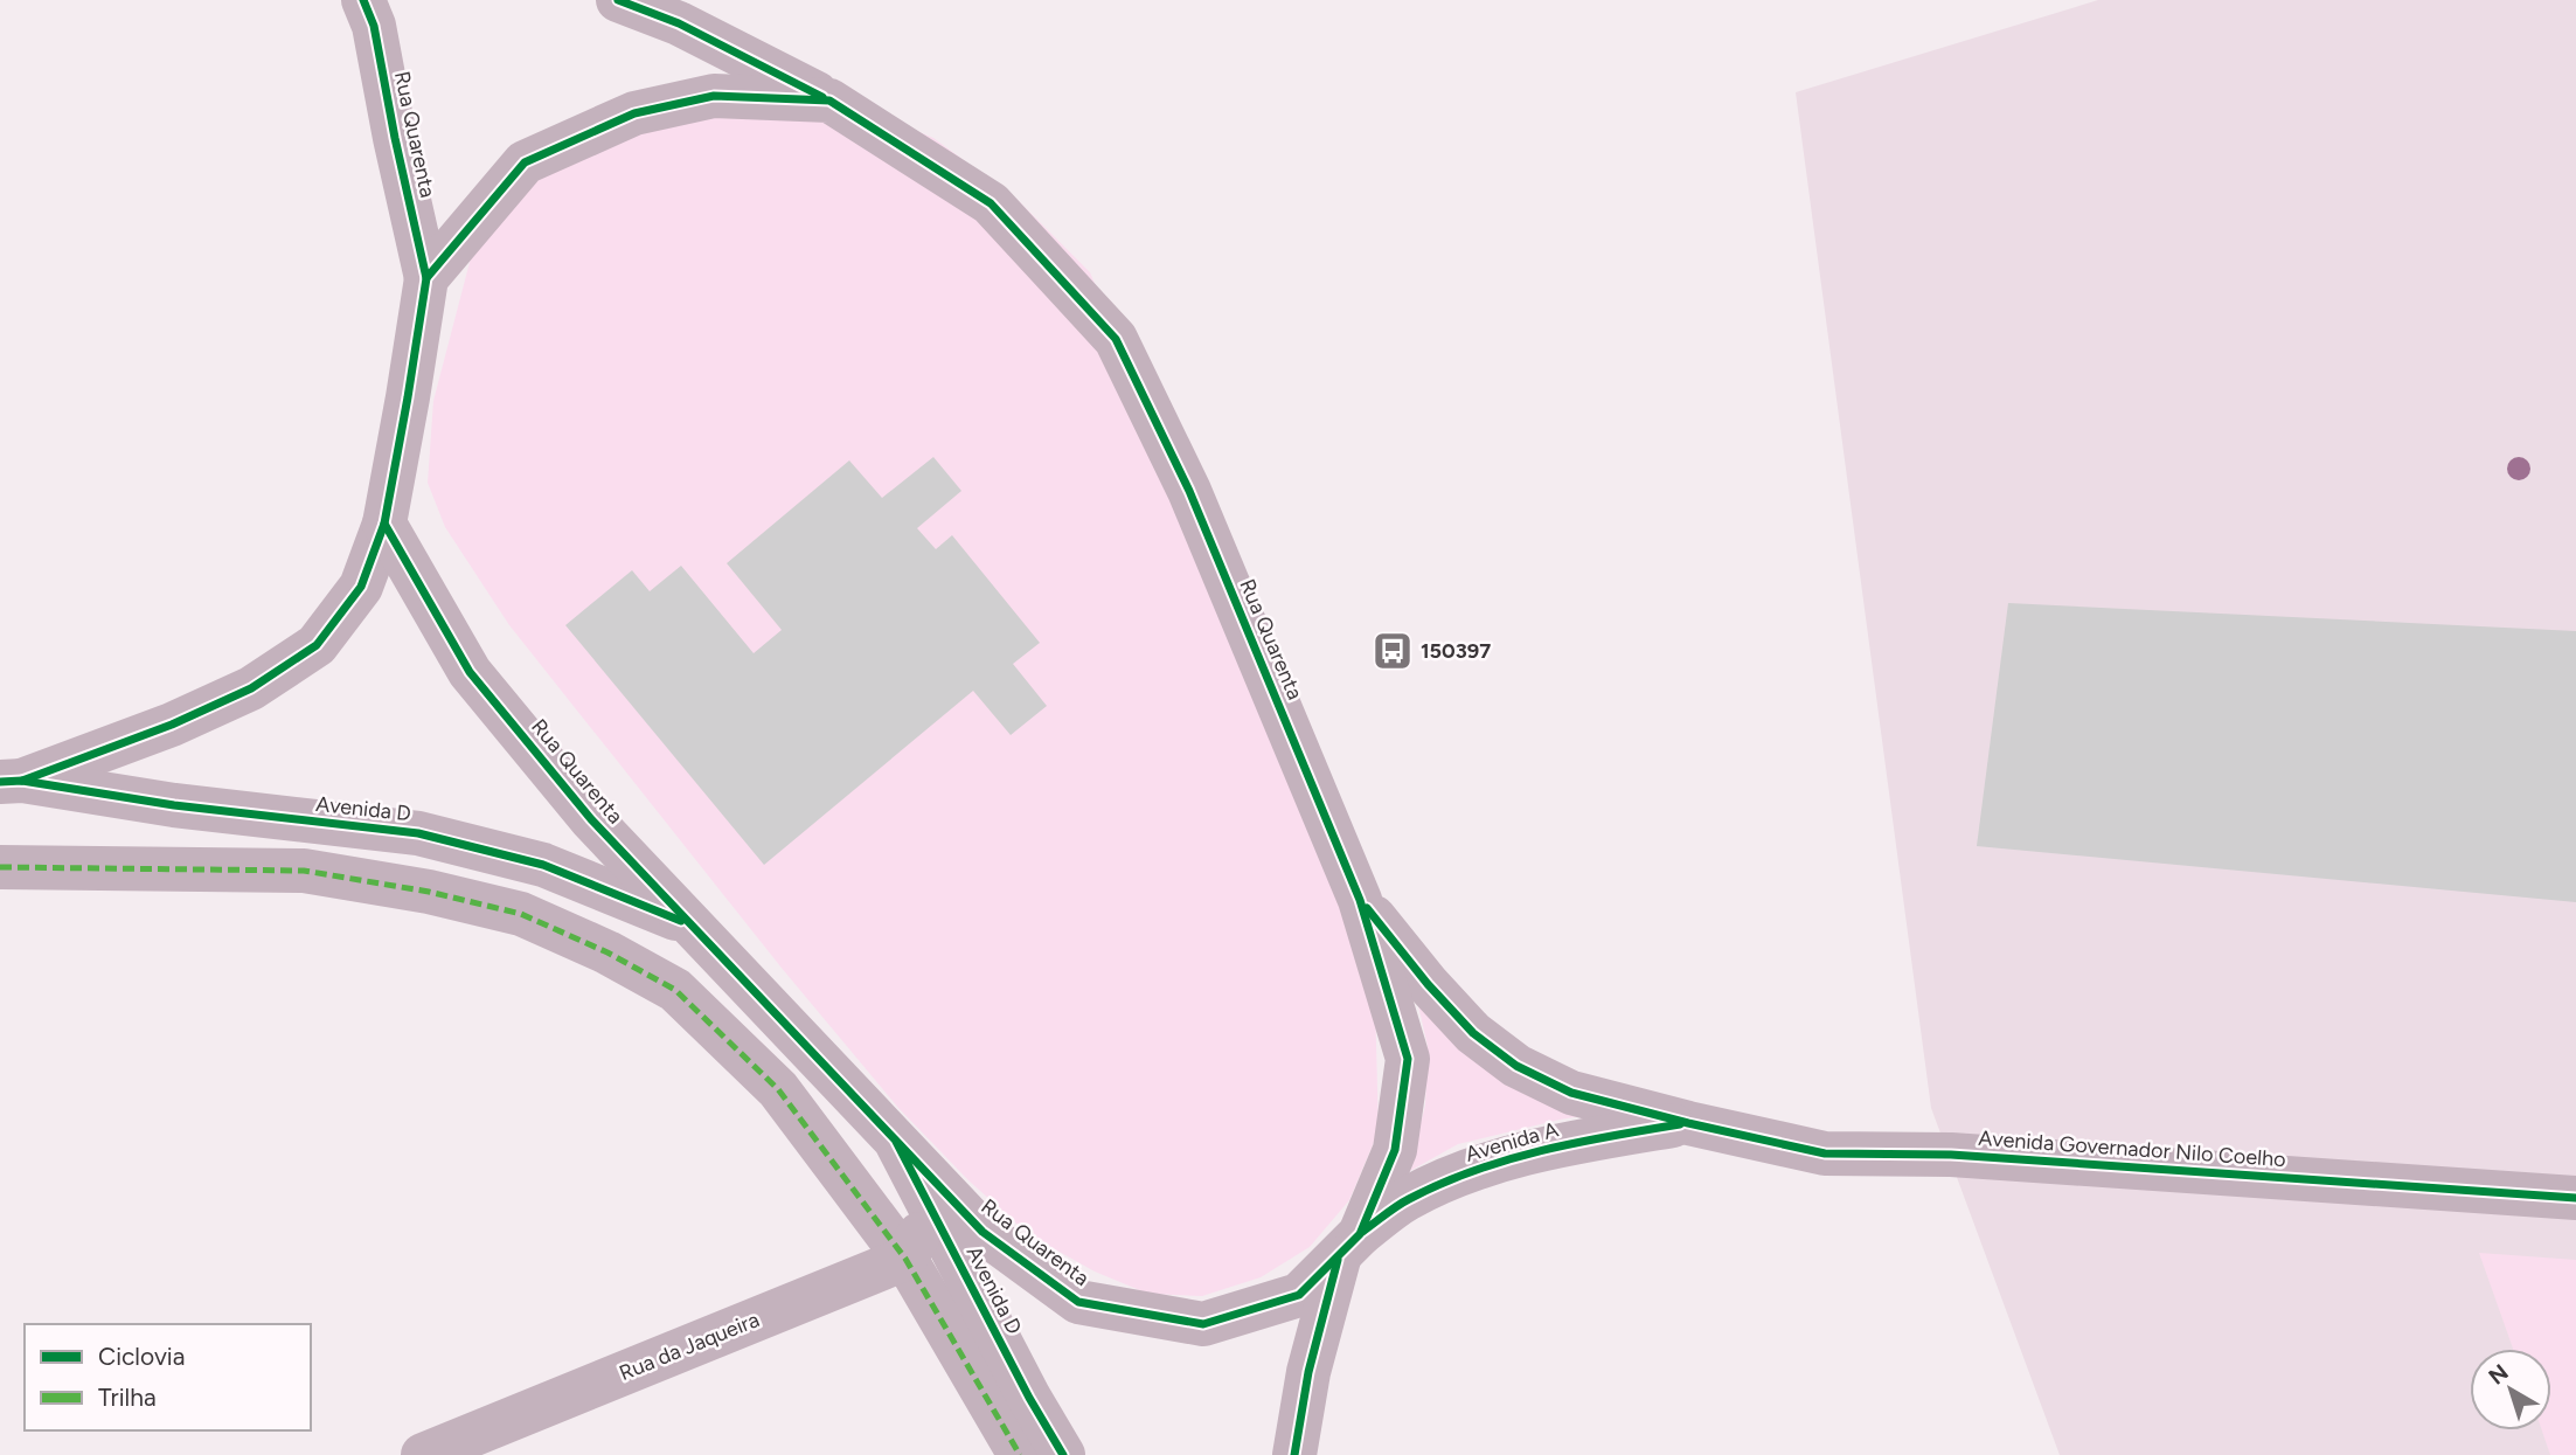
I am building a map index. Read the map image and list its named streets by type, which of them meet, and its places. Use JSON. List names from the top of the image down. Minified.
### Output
{"streets":{"street":["Rua Quarenta","Avenida D","Avenida A","Avenida Governador Nilo Coelho","Rua da Jaqueira"]},"crossings":[["Rua Quarenta","Avenida D"],["Rua Quarenta","Avenida A"],["Rua Quarenta","Avenida Governador Nilo Coelho"],["Avenida D","Rua da Jaqueira"],["Avenida A","Avenida Governador Nilo Coelho"]],"places":{"bus stop":["150397"]},"legend":["Ciclovia","Trilha"],"north":"top left"}
